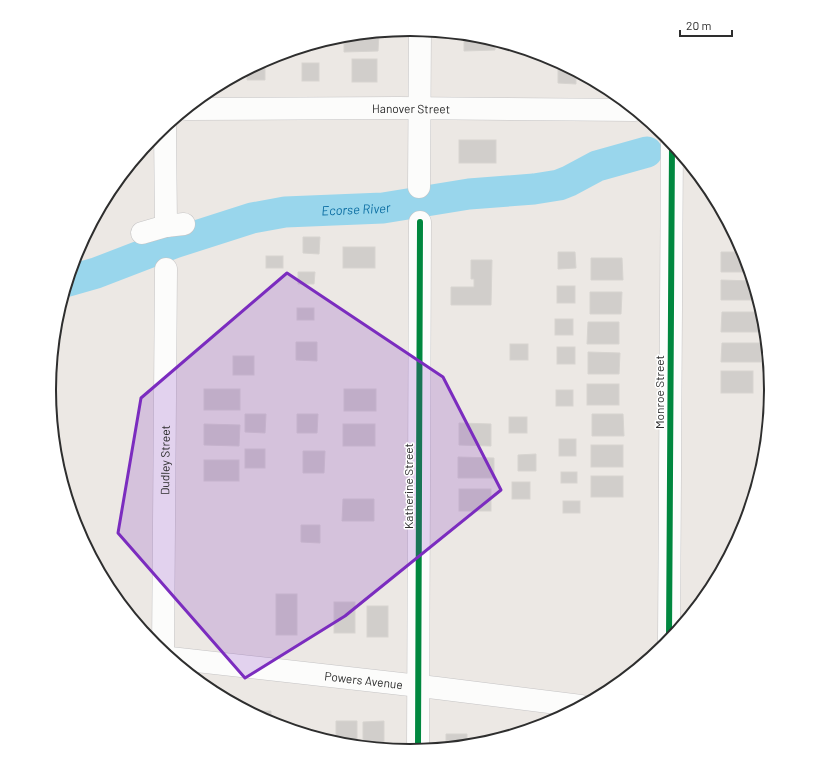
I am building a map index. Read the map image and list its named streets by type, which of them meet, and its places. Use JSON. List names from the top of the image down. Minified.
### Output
{"streets":{"street":["Hanover Street","Monroe Street","Dudley Street","Katherine Street","Powers Avenue"]},"crossings":[["Katherine Street","Powers Avenue"]],"water":["Ecorse River"],"scale_bar":"20 m"}
